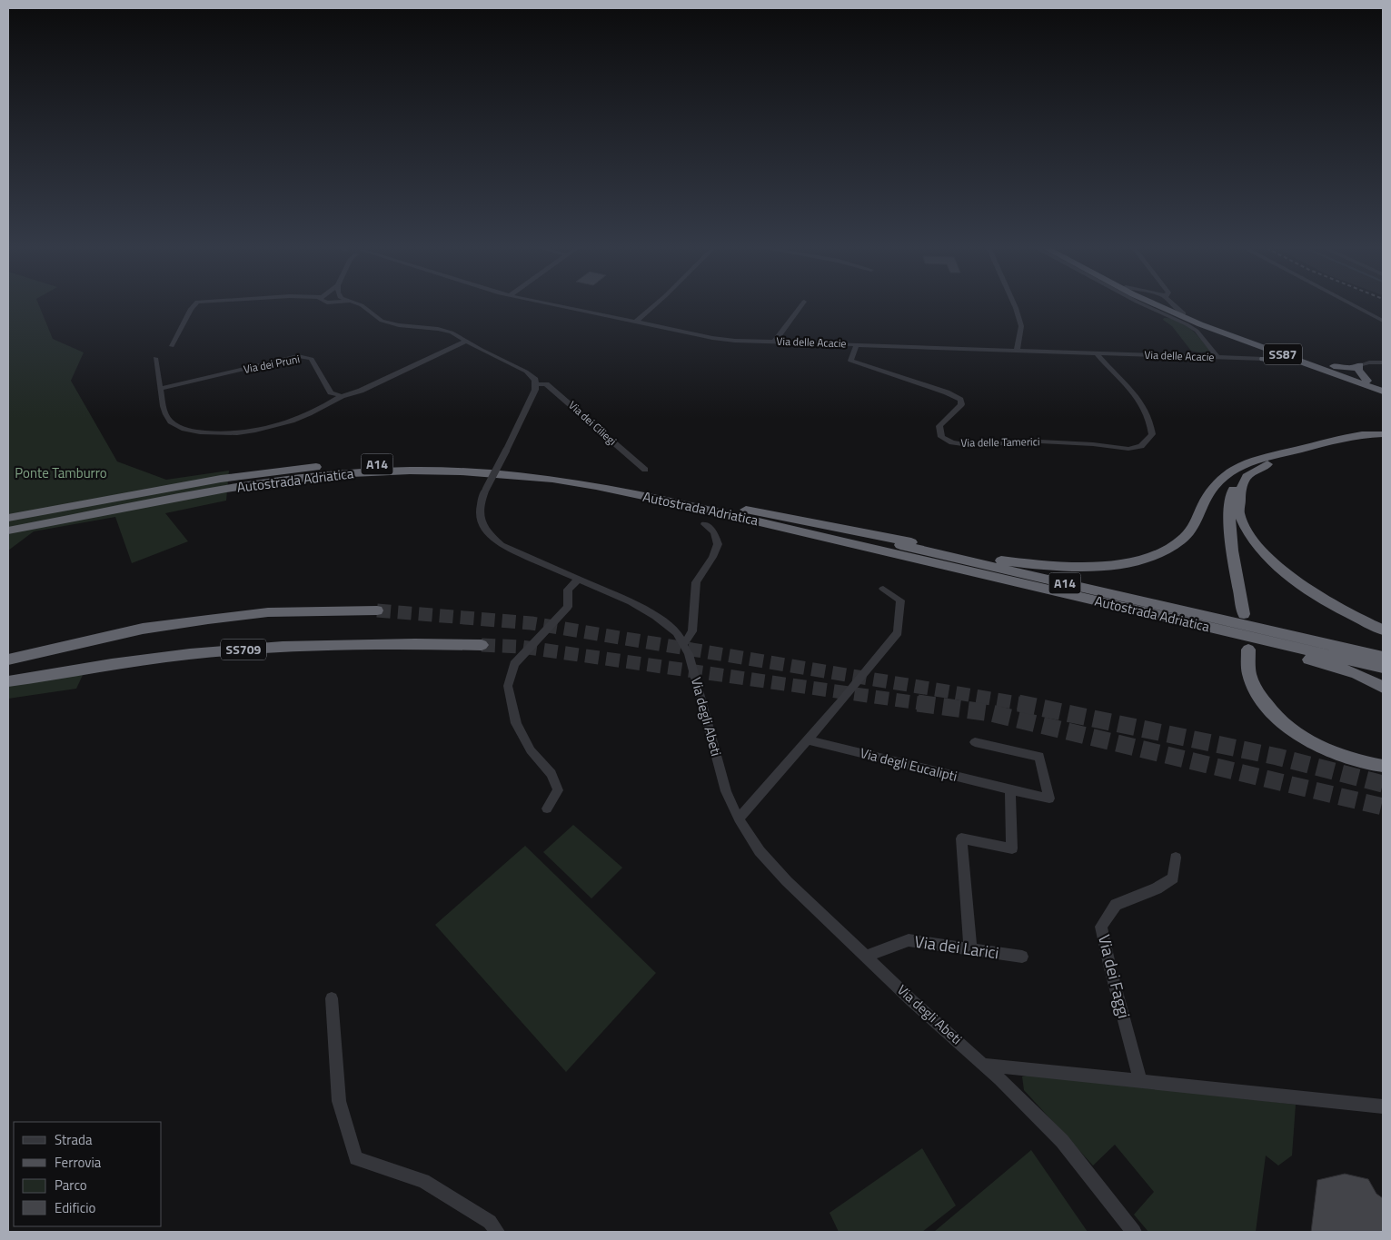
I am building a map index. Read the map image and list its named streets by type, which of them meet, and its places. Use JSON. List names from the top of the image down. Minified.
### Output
{"streets":{"highway":["SS87","A14","Autostrada Adriatica","SS709"],"street":["Via delle Acacie","Via dei Pruni","Via dei Ciliegi","Via delle Tamerici","Via degli Abeti","Via degli Eucalipti","Via dei Larici","Via dei Faggi"]},"crossings":[["Via delle Acacie","SS87"],["Via delle Acacie","Via delle Tamerici"],["Via dei Ciliegi","Via degli Abeti"],["Via degli Abeti","Via dei Larici"]],"parks":["Ponte Tamburro"],"legend":["Strada","Ferrovia","Parco","Edificio"]}
